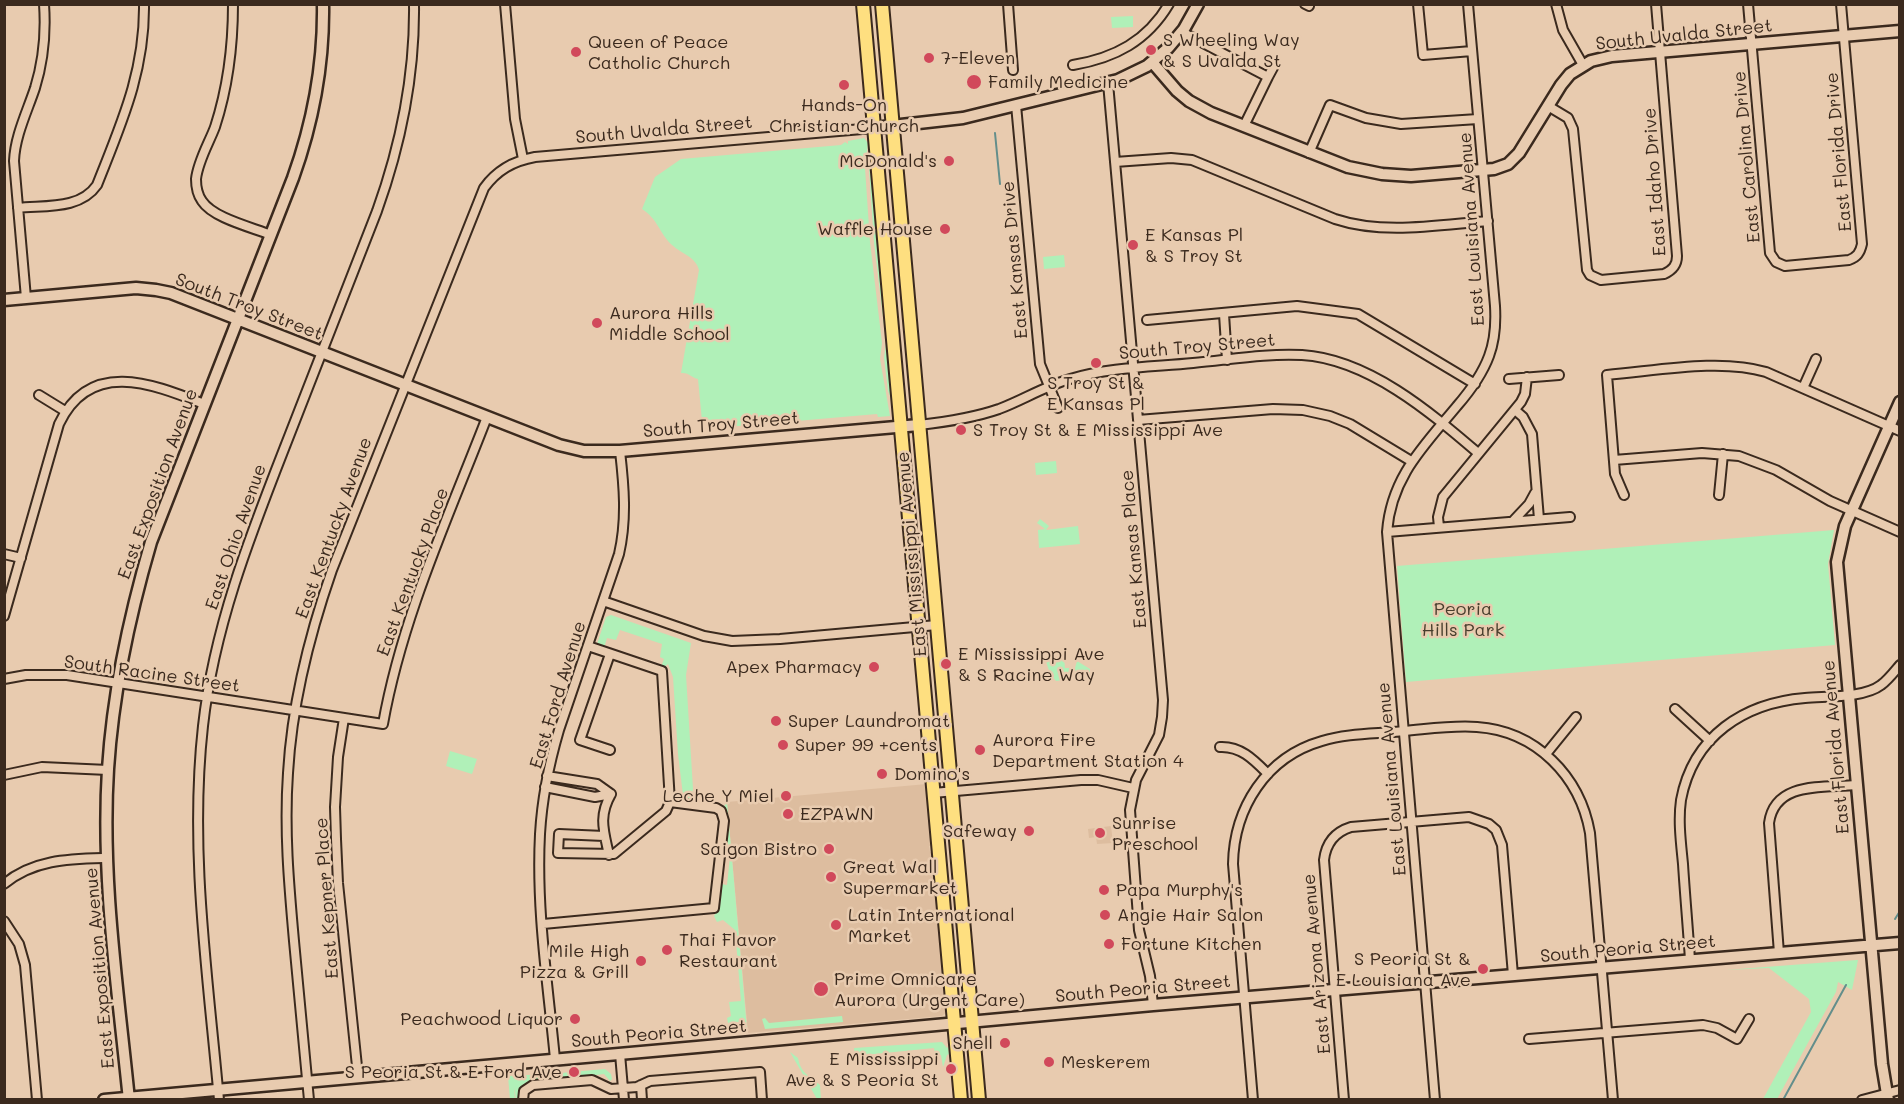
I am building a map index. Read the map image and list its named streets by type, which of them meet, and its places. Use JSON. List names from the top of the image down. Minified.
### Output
{"streets":{"main road":["East Mississippi Avenue"],"street":["South Uvalda Street","East Florida Drive","East Carolina Drive","East Idaho Drive","East Louisiana Avenue","East Kansas Drive","South Troy Street","East Exposition Avenue","East Kentucky Avenue","East Ohio Avenue","East Kansas Place","East Kentucky Place","South Racine Street","East Ford Avenue","East Florida Avenue","East Kepner Place","South Peoria Street","East Arizona Avenue"]},"crossings":[["South Uvalda Street","East Florida Drive"],["South Uvalda Street","East Carolina Drive"],["South Uvalda Street","East Idaho Drive"],["South Uvalda Street","East Louisiana Avenue"],["South Uvalda Street","East Kansas Drive"],["South Uvalda Street","East Kentucky Avenue"],["South Uvalda Street","East Kansas Place"],["South Uvalda Street","East Mississippi Avenue"],["East Florida Drive","East Carolina Drive"],["East Louisiana Avenue","South Troy Street"],["East Louisiana Avenue","South Peoria Street"],["East Louisiana Avenue","East Arizona Avenue"],["East Kansas Drive","South Troy Street"],["South Troy Street","East Exposition Avenue"],["South Troy Street","East Kentucky Avenue"],["South Troy Street","East Ohio Avenue"],["South Troy Street","East Kansas Place"],["South Troy Street","East Mississippi Avenue"],["South Troy Street","East Kentucky Place"],["South Troy Street","East Ford Avenue"],["East Exposition Avenue","South Racine Street"],["East Exposition Avenue","South Peoria Street"],["East Kentucky Avenue","East Kentucky Place"],["East Kentucky Avenue","South Racine Street"],["East Kentucky Avenue","South Peoria Street"],["East Ohio Avenue","South Racine Street"],["East Ohio Avenue","South Peoria Street"],["East Kansas Place","South Peoria Street"],["East Mississippi Avenue","South Peoria Street"],["East Kentucky Place","South Racine Street"],["East Kentucky Place","East Kepner Place"],["East Ford Avenue","South Peoria Street"],["East Florida Avenue","South Peoria Street"],["East Kepner Place","South Peoria Street"],["South Peoria Street","East Arizona Avenue"]],"parks":["Peoria Hills Park"],"places":["S Wheeling Way & S Uvalda St","Queen of Peace Catholic Church","7-Eleven","Family Medicine","Hands-On Christian Church","McDonald's","Waffle House","E Kansas Pl & S Troy St","Aurora Hills Middle School","S Troy St & E Kansas Pl","S Troy St & E Mississippi Ave","E Mississippi Ave & S Racine Way","Apex Pharmacy","Super Laundromat","Super 99 +cents","Aurora Fire Department Station 4","Domino's","Leche Y Miel","EZPAWN","Safeway","Sunrise Preschool","Saigon Bistro","Great Wall Supermarket","Papa Murphy's","Angie Hair Salon","Latin International Market","Fortune Kitchen","Thai Flavor Restaurant","Mile High Pizza & Grill","S Peoria St & E Louisiana Ave","Prime Omnicare Aurora (Urgent Care)","Peachwood Liquor","Shell","Meskerem","E Mississippi Ave & S Peoria St","S Peoria St & E Ford Ave"]}
